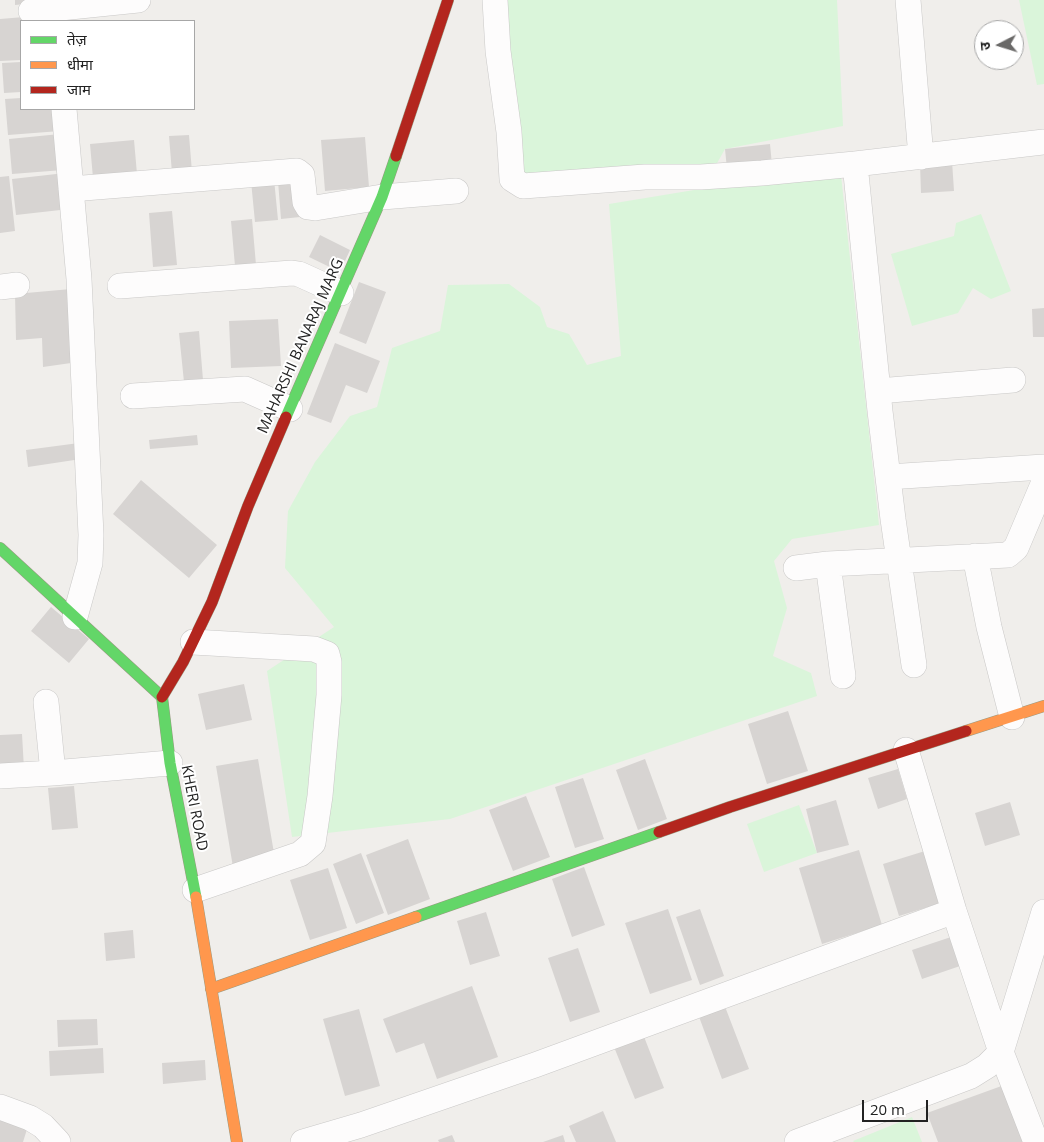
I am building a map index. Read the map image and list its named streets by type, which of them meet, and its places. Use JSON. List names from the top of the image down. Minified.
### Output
{"streets":{"street":["MAHARSHI BANARAJ MARG","KHERI ROAD"]},"crossings":[["MAHARSHI BANARAJ MARG","KHERI ROAD"]],"legend":["तेज़","धीमा","जाम"],"scale_bar":"20 m","north":"left"}
